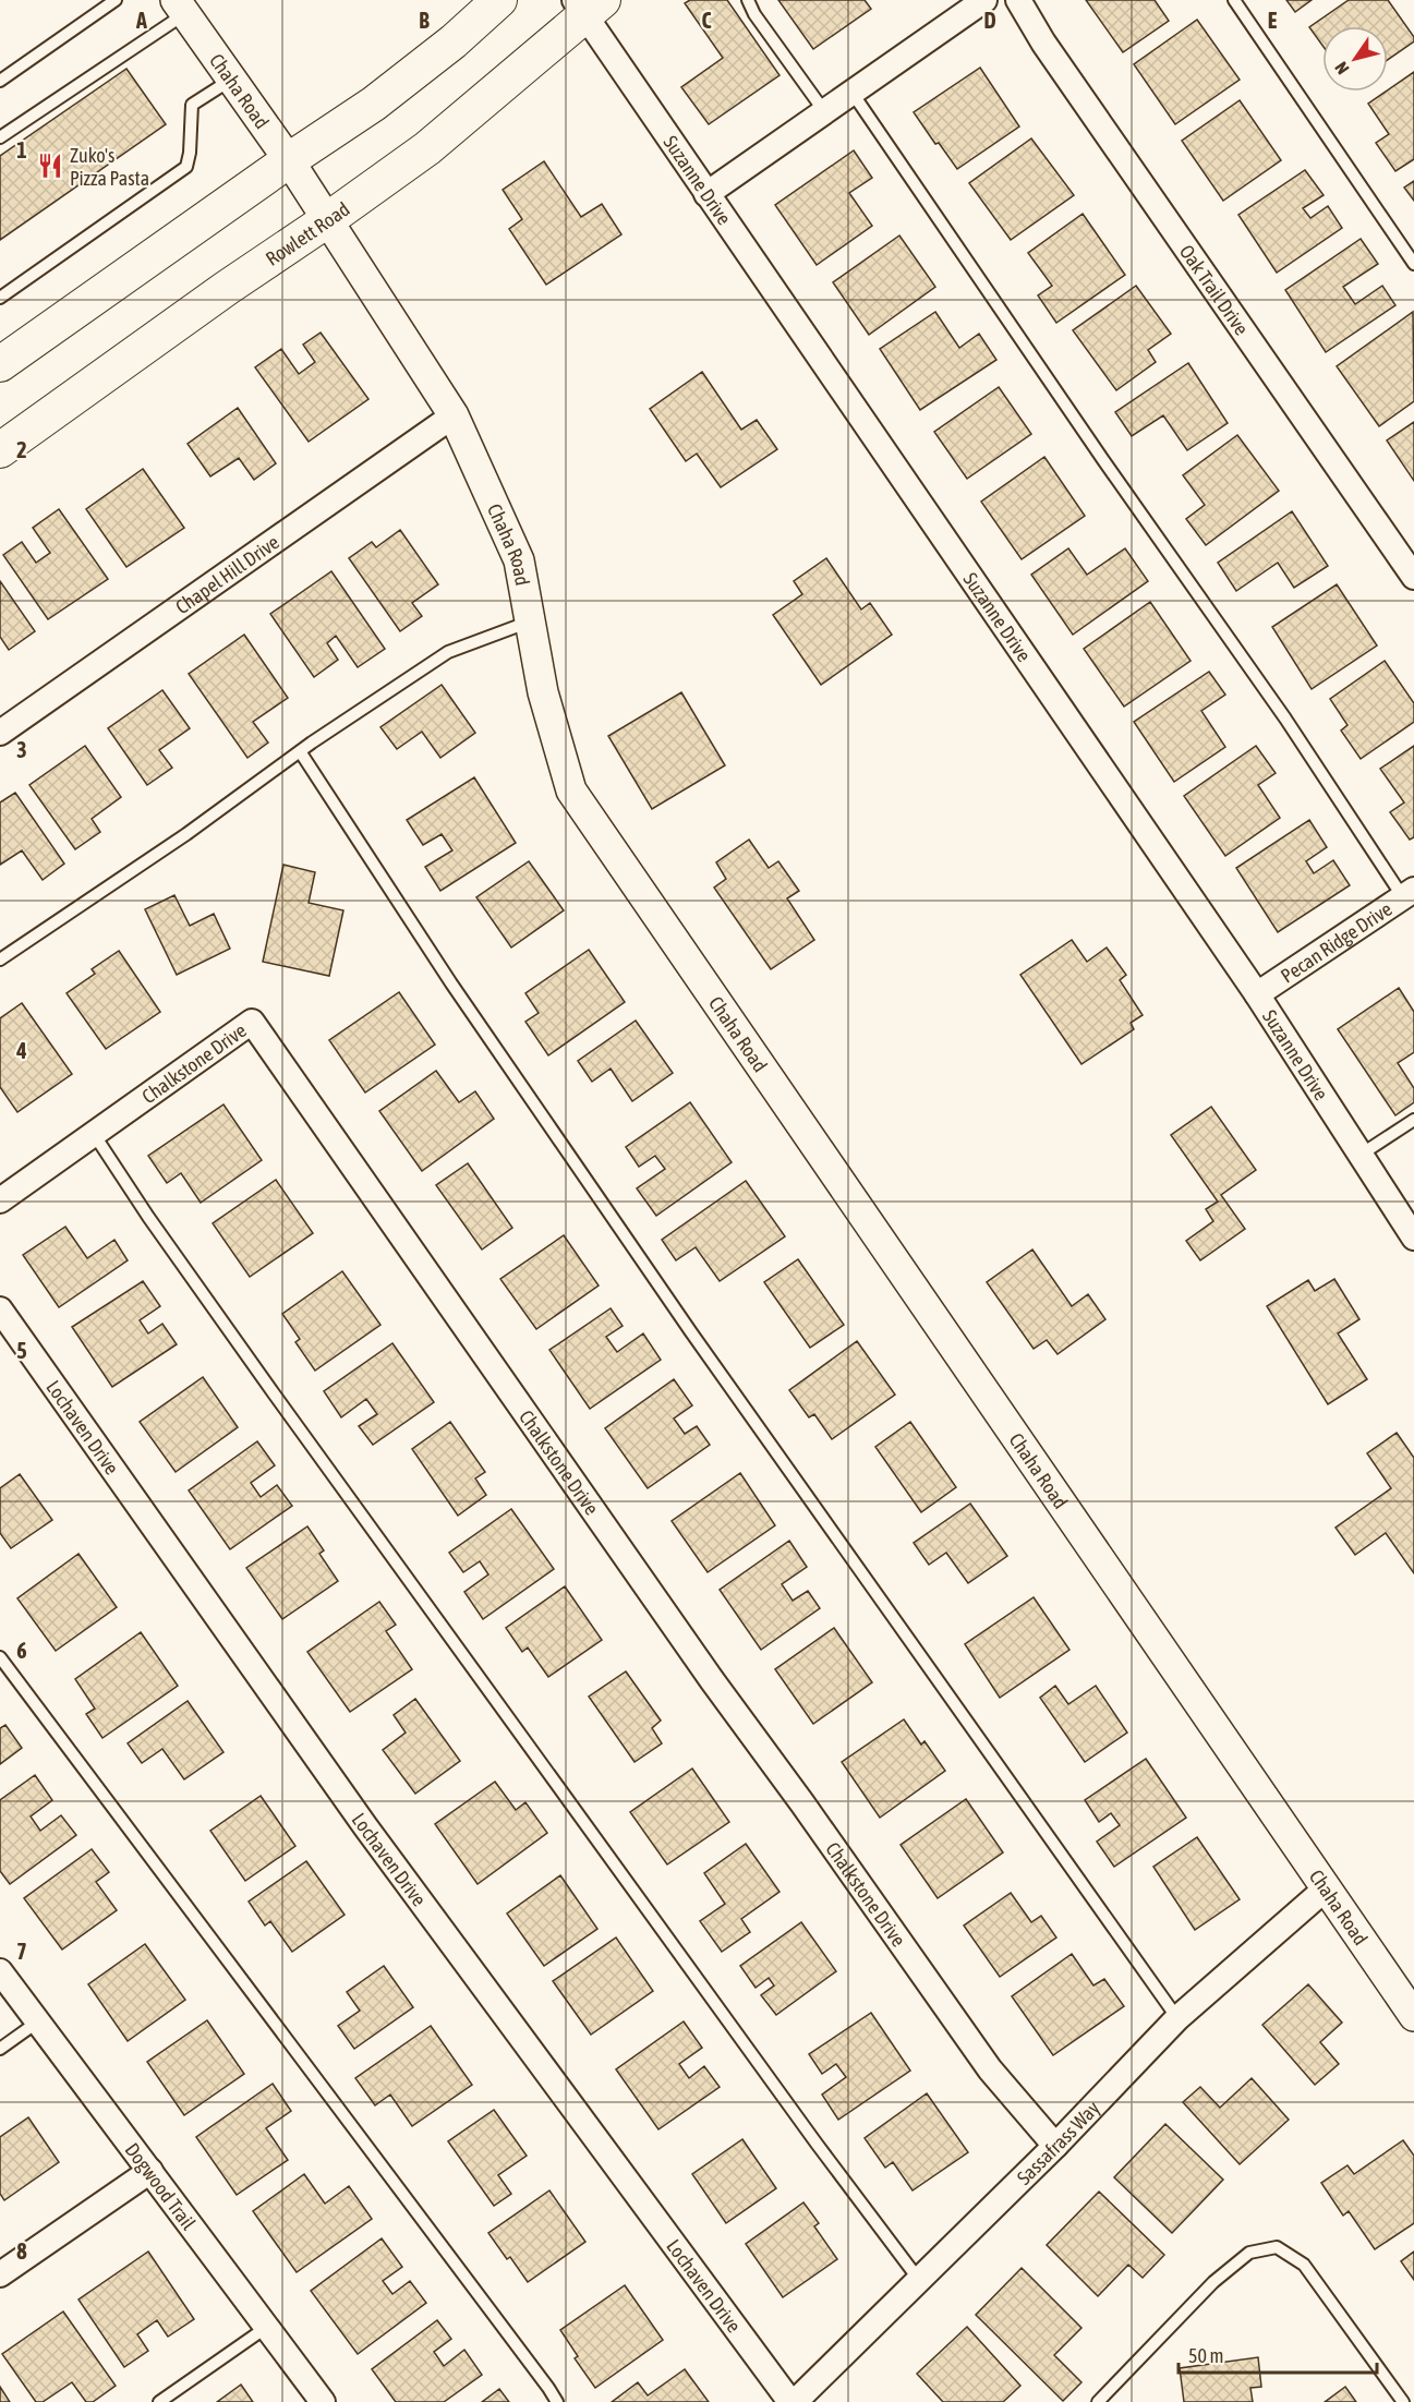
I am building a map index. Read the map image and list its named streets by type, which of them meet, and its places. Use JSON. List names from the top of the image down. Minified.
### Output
{"streets":{"main road":["Rowlett Road"],"street":["Chaha Road","Suzanne Drive","Oak Trail Drive","Chapel Hill Drive","Pecan Ridge Drive","Chalkstone Drive","Lochaven Drive","Sassafrass Way","Dogwood Trail"]},"crossings":[["Chaha Road","Rowlett Road"],["Chaha Road","Chapel Hill Drive"],["Chaha Road","Sassafrass Way"],["Suzanne Drive","Rowlett Road"],["Suzanne Drive","Pecan Ridge Drive"],["Chalkstone Drive","Sassafrass Way"],["Lochaven Drive","Sassafrass Way"]],"places":{"restaurant":["Zuko's Pizza Pasta"]},"scale_bar":"50 m","north":"bottom left","grid":{"columns":["A","B","C","D","E"],"rows":["1","2","3","4","5","6","7","8"]}}
